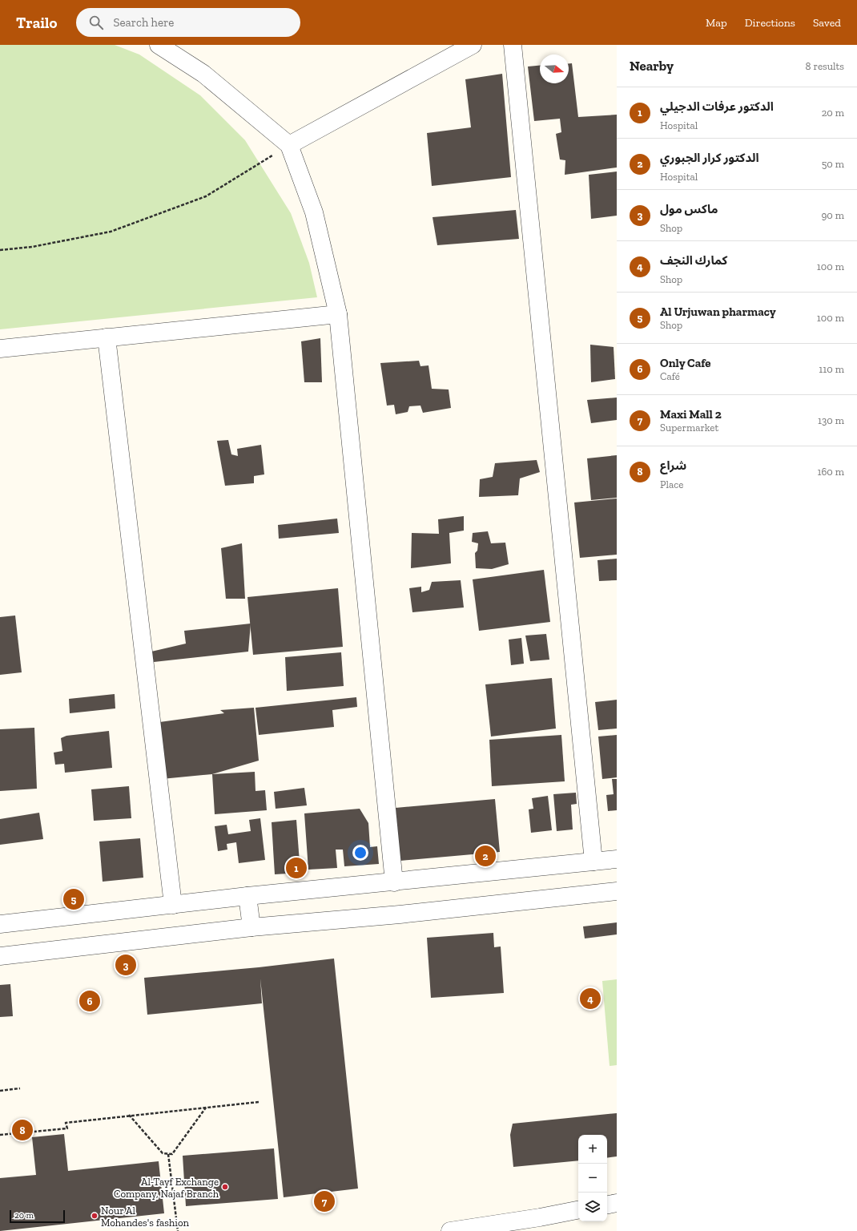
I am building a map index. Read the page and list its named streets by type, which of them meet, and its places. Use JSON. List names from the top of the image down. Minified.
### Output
{"places":["Al-Tayf Exchange Company, Najaf Branch","Nour Al Mohandes's fashion"],"scale_bar":"20 m","north":"right","page":{"header":"Trailo","search":"Search here","nav":["Map","Directions","Saved"],"heading":["Nearby","8 results"],"list":[{"mark":"1","name":"الدكتور عرفات الدجيلي","note":"Hospital","value":"20 m"},{"mark":"2","name":"الدكتور كرار الجبوري","note":"Hospital","value":"50 m"},{"mark":"3","name":"ماكس مول","note":"Shop","value":"90 m"},{"mark":"4","name":"كمارك النجف","note":"Shop","value":"100 m"},{"mark":"5","name":"Al Urjuwan pharmacy","note":"Shop","value":"100 m"},{"mark":"6","name":"Only Cafe","note":"Café","value":"110 m"},{"mark":"7","name":"Maxi Mall 2","note":"Supermarket","value":"130 m"},{"mark":"8","name":"شراع","note":"Place","value":"160 m"}],"pins":["2","1","5","3","4","6","8","7"],"map_buttons":["+","−"],"scale":"20 m"}}
